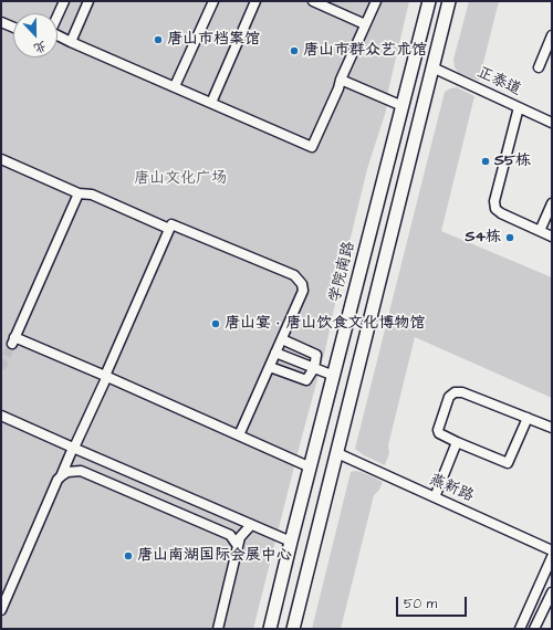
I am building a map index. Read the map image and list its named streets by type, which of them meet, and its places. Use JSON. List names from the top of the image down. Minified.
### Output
{"streets":{"main road":["学院南路"],"street":["正泰道","燕新路"]},"parks":["唐山文化广场"],"places":["唐山市档案馆","唐山市群众艺术馆","S5栋","S4栋","唐山宴 · 唐山饮食文化博物馆","唐山南湖国际会展中心"],"scale_bar":"50 m","north":"bottom"}
